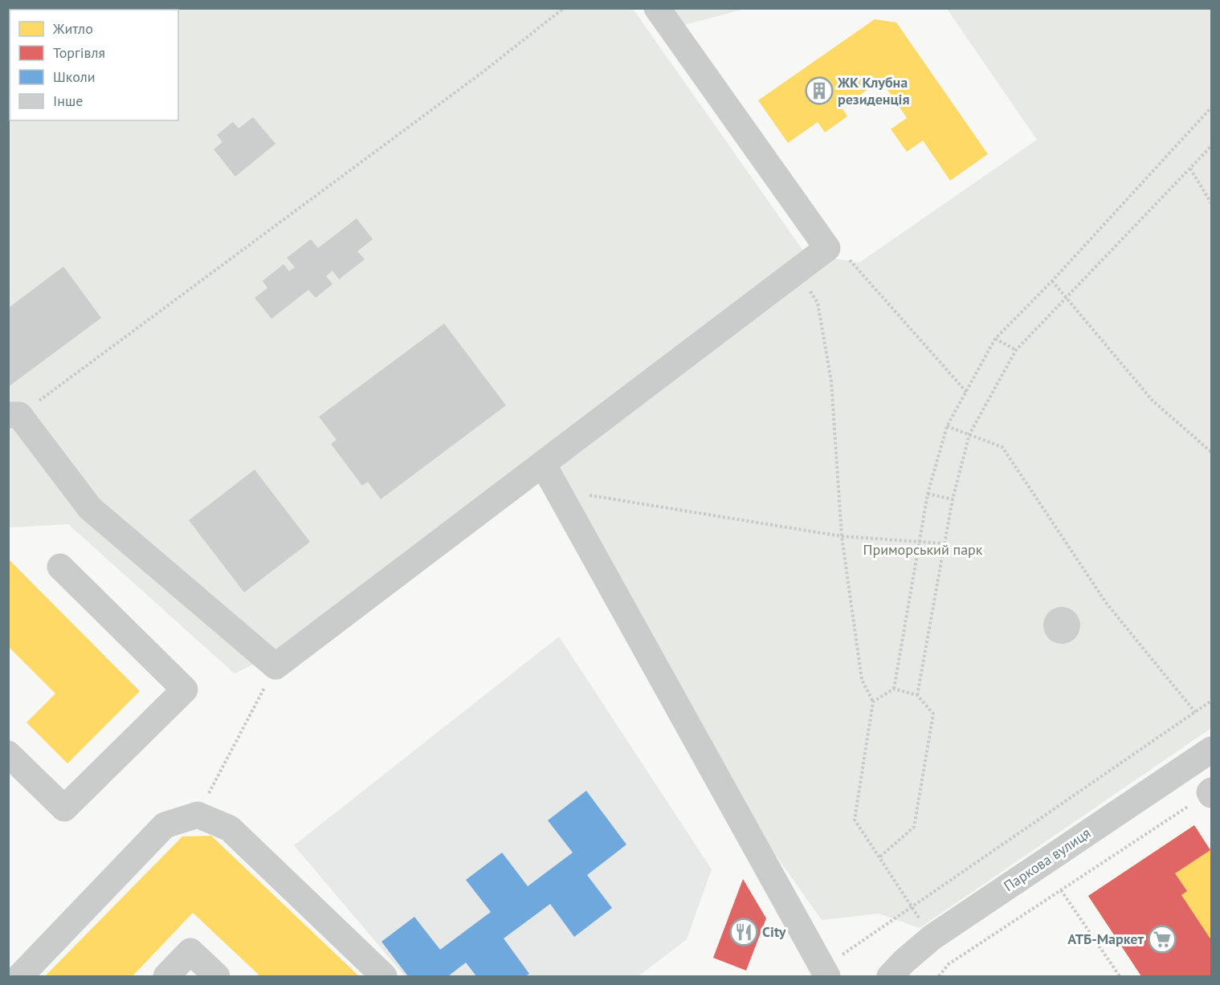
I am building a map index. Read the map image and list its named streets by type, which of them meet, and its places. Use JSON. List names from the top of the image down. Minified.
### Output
{"streets":{"street":["Паркова вулиця"]},"parks":["Приморський парк"],"places":{"building":["ЖК Клубна резиденція"],"restaurant":["City"],"supermarket":["АТБ-Маркет"]},"legend":["Житло","Торгівля","Школи","Інше"]}
